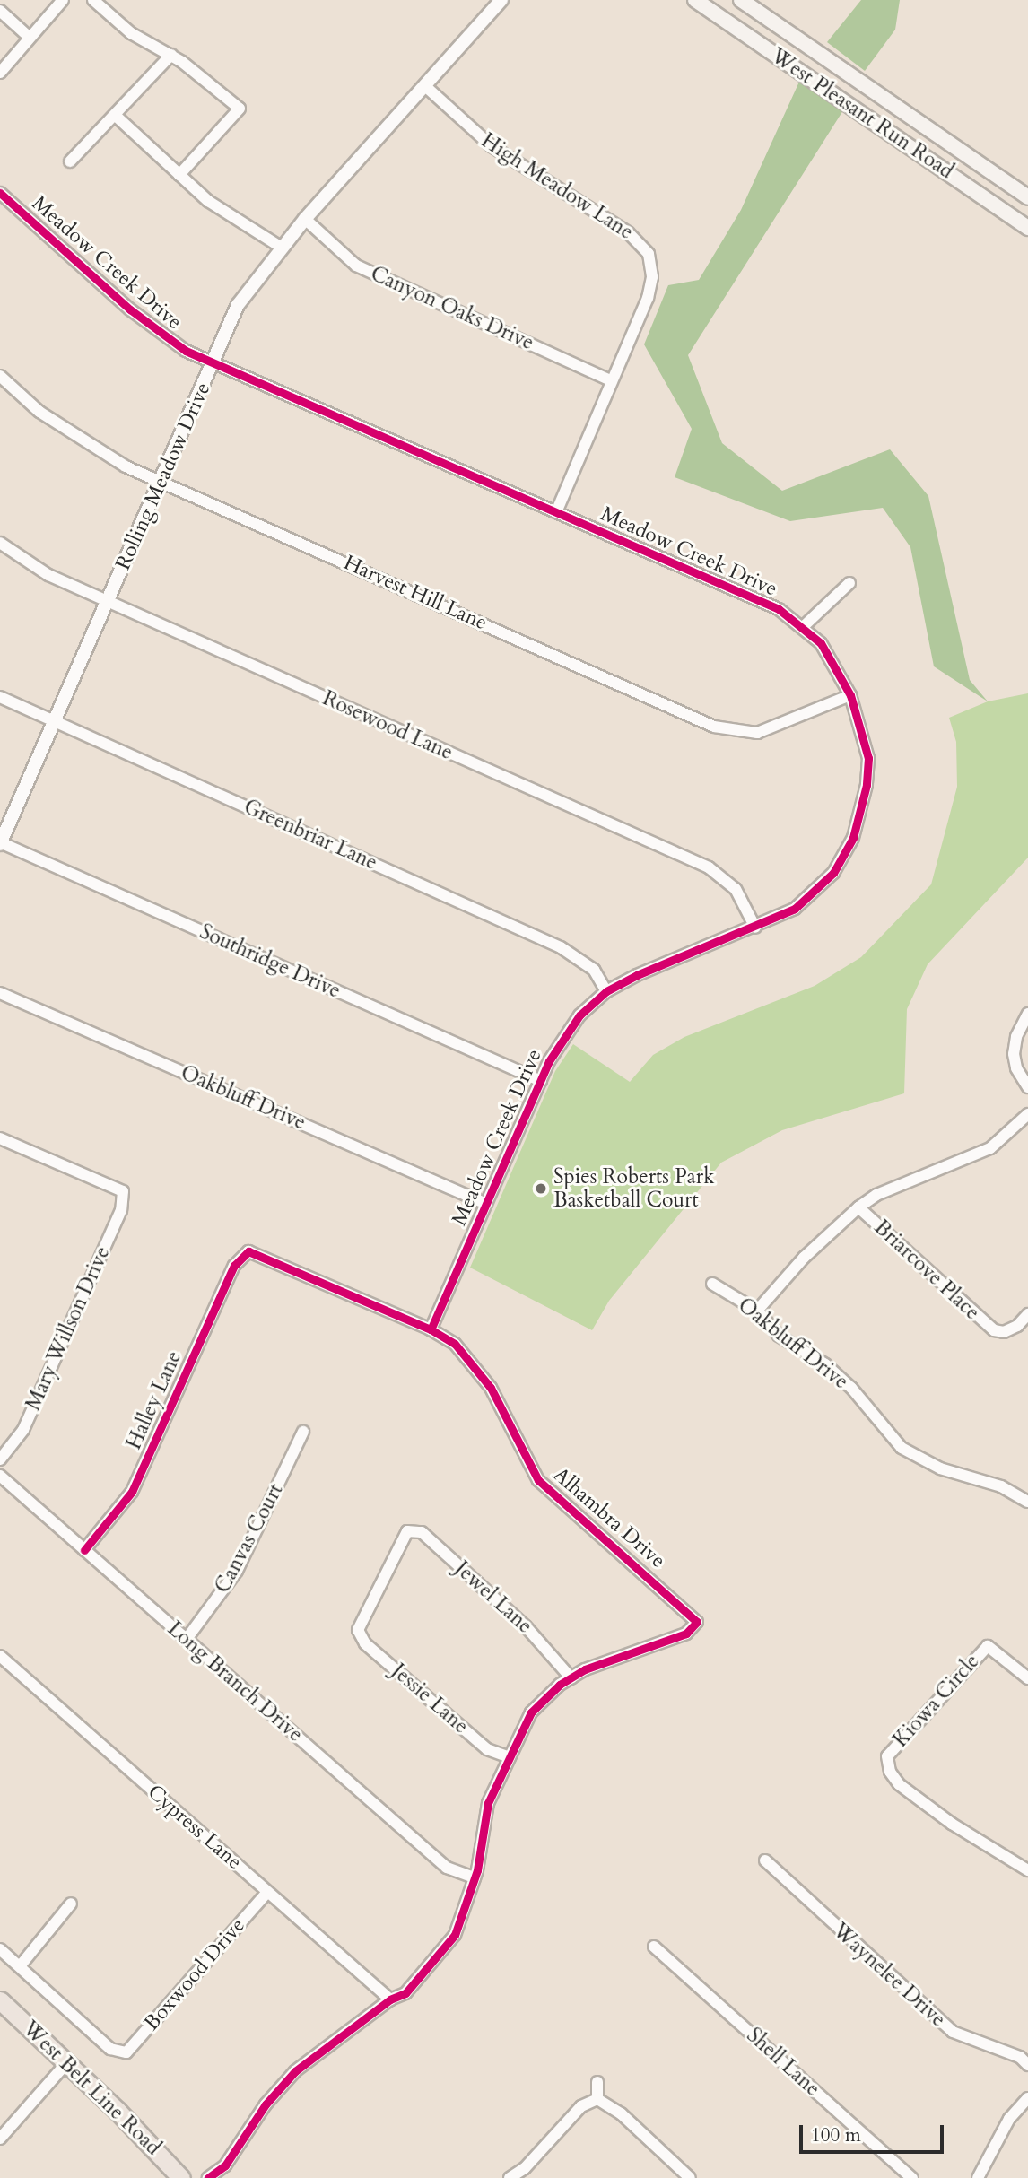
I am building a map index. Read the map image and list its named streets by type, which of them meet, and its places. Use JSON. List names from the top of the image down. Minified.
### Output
{"streets":{"main road":["West Pleasant Run Road","West Belt Line Road"],"street":["High Meadow Lane","Meadow Creek Drive","Canyon Oaks Drive","Rolling Meadow Drive","Harvest Hill Lane","Rosewood Lane","Greenbriar Lane","Southridge Drive","Oakbluff Drive","Briarcove Place","Mary Willson Drive","Halley Lane","Alhambra Drive","Canvas Court","Jewel Lane","Long Branch Drive","Jessie Lane","Kiowa Circle","Cypress Lane","Boxwood Drive","Waynelee Drive","Shell Lane"]},"crossings":[["High Meadow Lane","Meadow Creek Drive"],["High Meadow Lane","Canyon Oaks Drive"],["High Meadow Lane","Rolling Meadow Drive"],["Meadow Creek Drive","Rolling Meadow Drive"],["Meadow Creek Drive","Harvest Hill Lane"],["Meadow Creek Drive","Rosewood Lane"],["Meadow Creek Drive","Greenbriar Lane"],["Meadow Creek Drive","Southridge Drive"],["Meadow Creek Drive","Oakbluff Drive"],["Meadow Creek Drive","Alhambra Drive"],["Canyon Oaks Drive","Rolling Meadow Drive"],["Rolling Meadow Drive","Harvest Hill Lane"],["Rolling Meadow Drive","Rosewood Lane"],["Rolling Meadow Drive","Greenbriar Lane"],["Rolling Meadow Drive","Southridge Drive"],["Halley Lane","Alhambra Drive"],["Halley Lane","Long Branch Drive"],["Alhambra Drive","Jewel Lane"],["Canvas Court","Long Branch Drive"],["Jewel Lane","Jessie Lane"],["Cypress Lane","Boxwood Drive"]],"places":["Spies Roberts Park Basketball Court"],"scale_bar":"100 m"}
